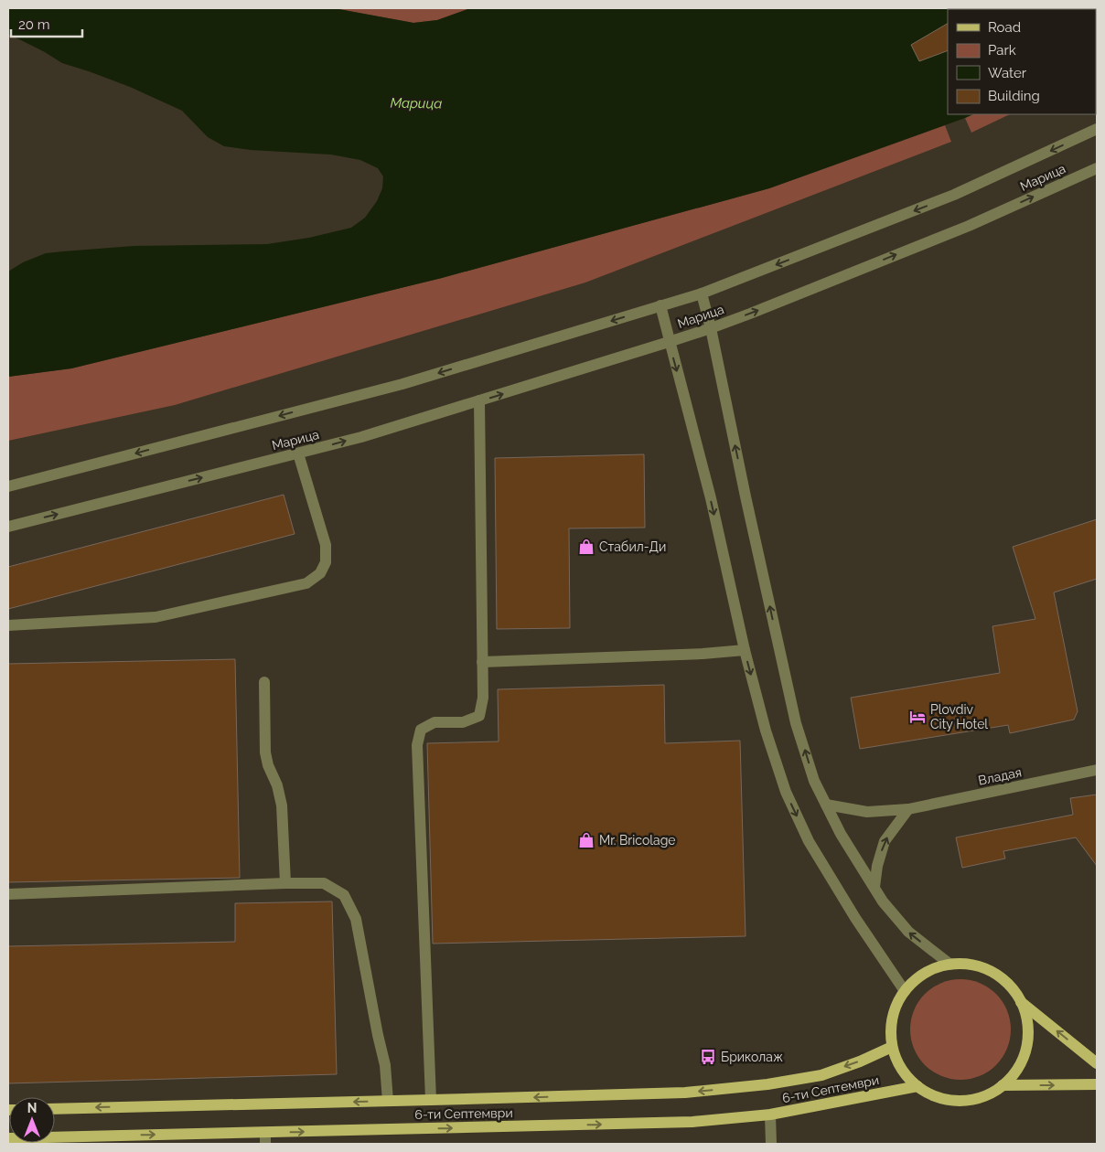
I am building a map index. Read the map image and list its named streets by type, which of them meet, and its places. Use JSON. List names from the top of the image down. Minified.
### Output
{"streets":{"main road":["6-ти Септември"],"street":["Марица","Владая"]},"water":["Марица"],"places":{"shop":["Стабил-Ди","Mr. Bricolage"],"hotel":["Plovdiv City Hotel"],"bus stop":["Бриколаж"]},"legend":["Road","Park","Water","Building"],"scale_bar":"20 m","north":"top"}
